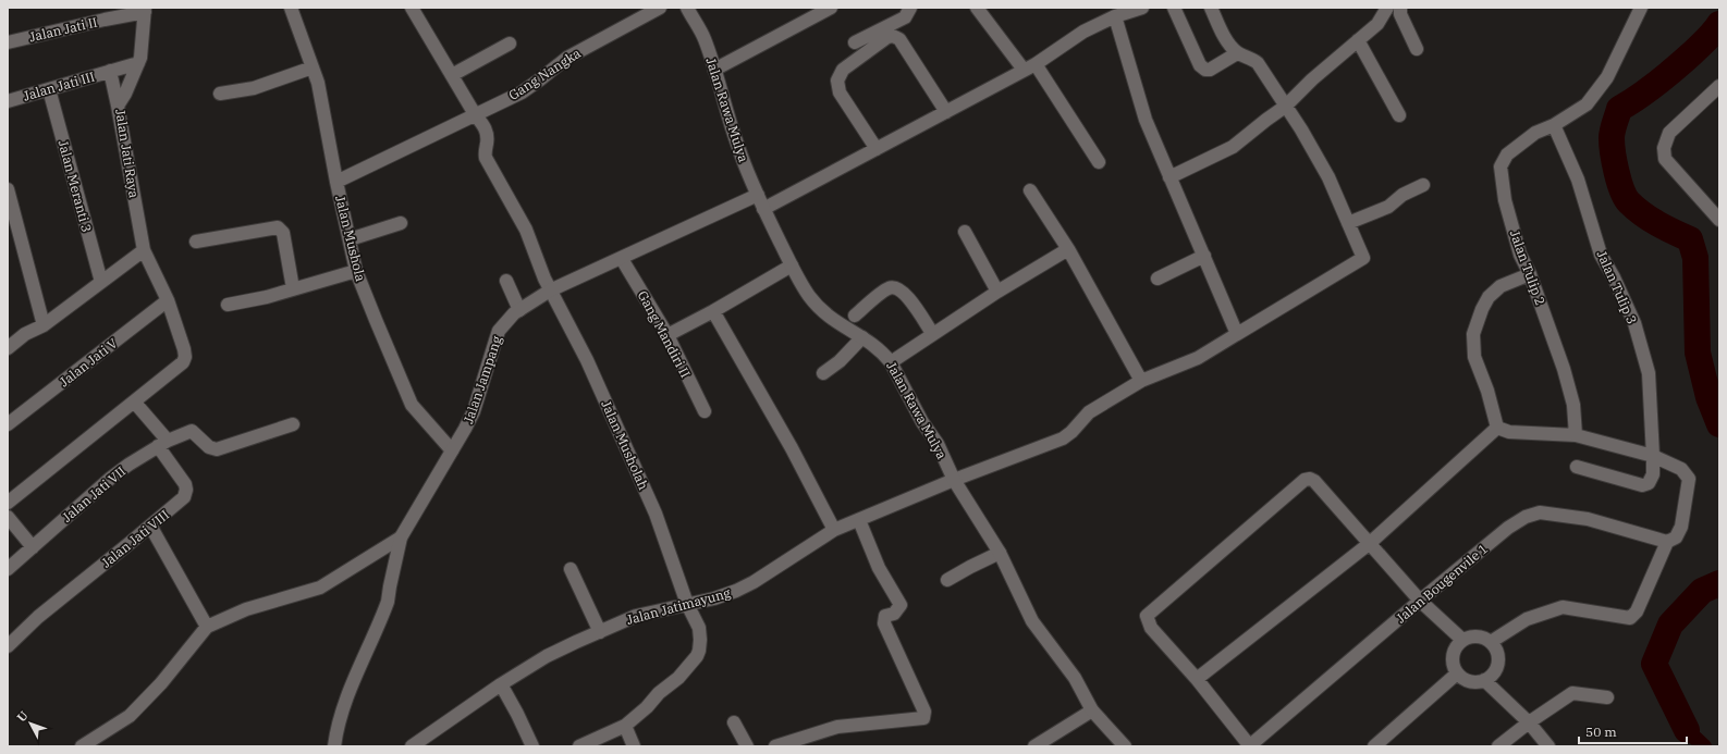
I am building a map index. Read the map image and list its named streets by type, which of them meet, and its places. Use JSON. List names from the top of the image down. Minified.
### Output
{"streets":{"street":["Jalan Jati II","Gang Nangka","Jalan Jati III","Jalan Rawa Mulya","Jalan Jati Raya","Jalan Meranti 3","Jalan Mushola","Jalan Tulip 2","Jalan Tulip 3","Gang Mandiri II","Jalan Jati V","Jalan Jampang","Jalan Musholah","Jalan Jati VII","Jalan Jati VIII","Jalan Bougenvile 1","Jalan Jatimayung"]},"crossings":[["Jalan Jati II","Jalan Jati Raya"],["Gang Nangka","Jalan Mushola"],["Gang Nangka","Jalan Musholah"],["Jalan Jati III","Jalan Jati Raya"],["Jalan Jati III","Jalan Meranti 3"],["Jalan Rawa Mulya","Jalan Jampang"],["Jalan Rawa Mulya","Jalan Jatimayung"],["Jalan Jati Raya","Jalan Jati V"],["Jalan Mushola","Jalan Jampang"],["Jalan Tulip 2","Jalan Tulip 3"],["Gang Mandiri II","Jalan Jampang"],["Jalan Jampang","Jalan Musholah"],["Jalan Musholah","Jalan Jatimayung"],["Jalan Jati VII","Jalan Jati VIII"]],"scale_bar":"50 m","north":"top left"}
